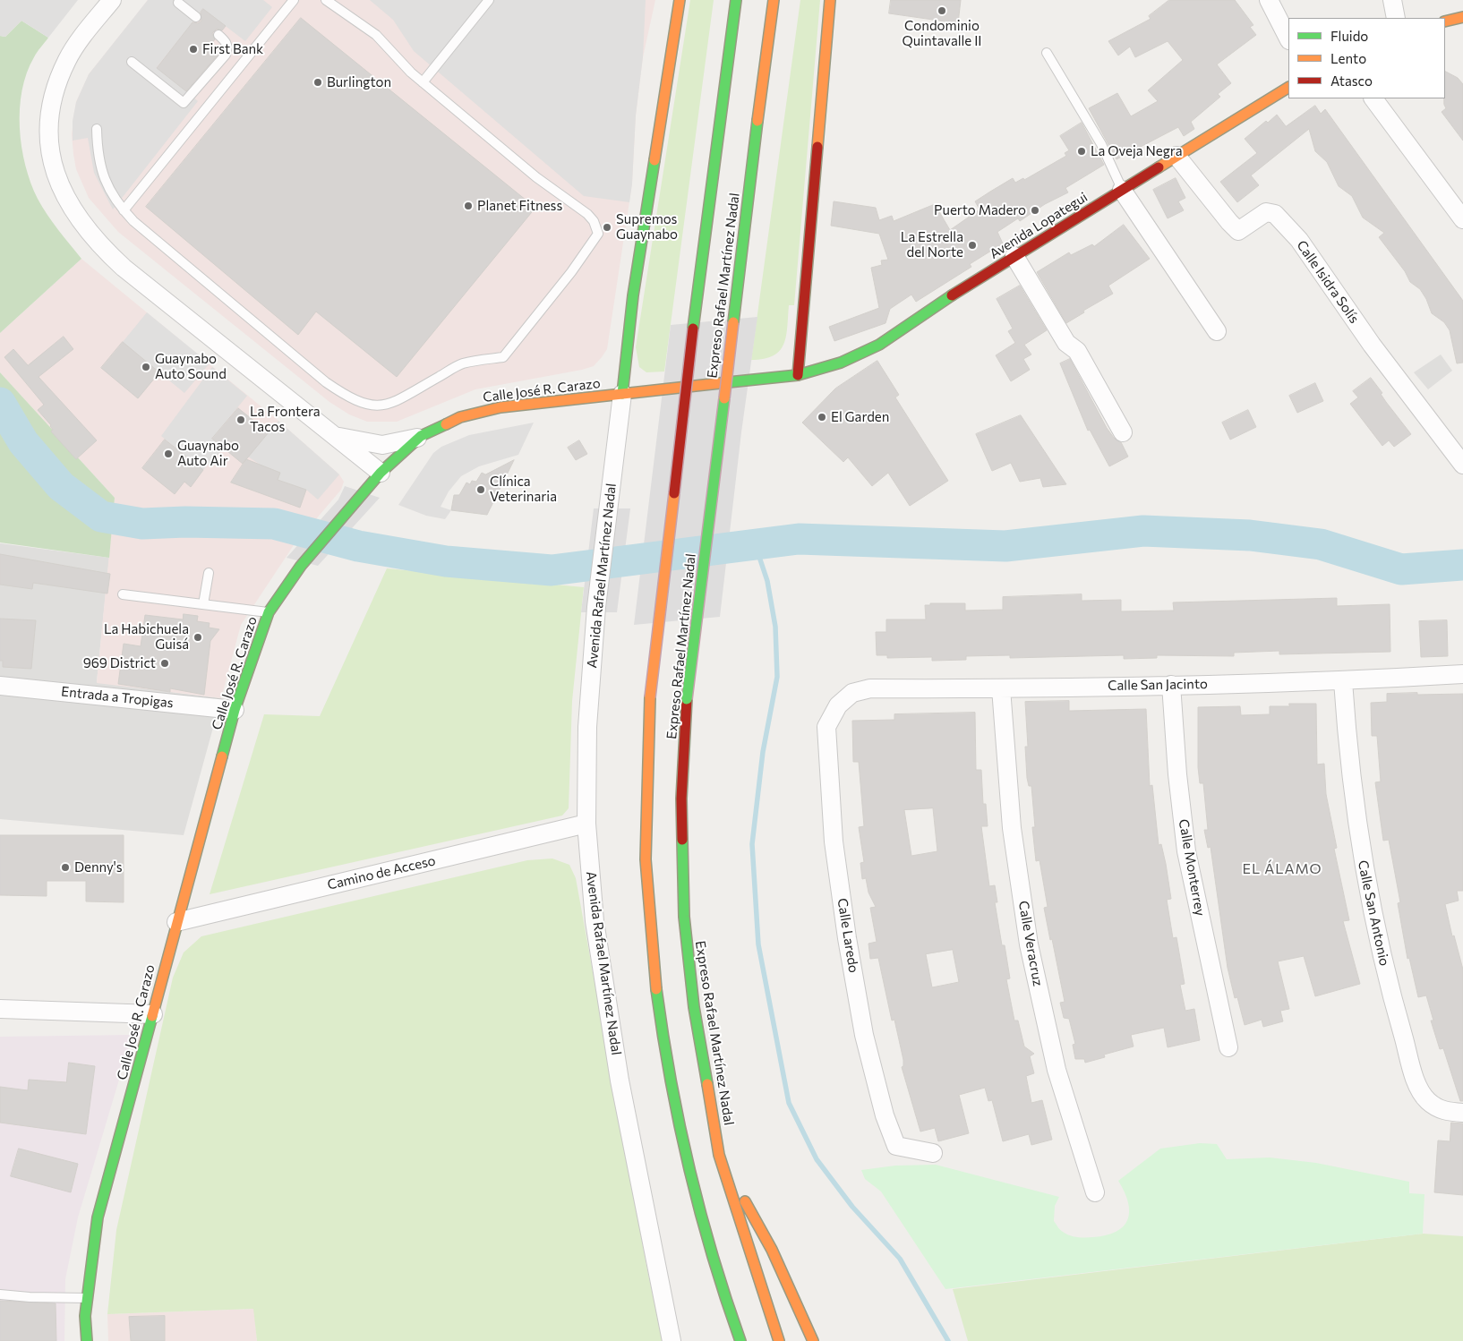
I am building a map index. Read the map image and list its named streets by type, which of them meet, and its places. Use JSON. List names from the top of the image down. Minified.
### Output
{"streets":{"main road":["Avenida Lopategui","Expreso Rafael Martínez Nadal","Calle José R. Carazo"],"street":["Calle Isidra Solís","Avenida Rafael Martínez Nadal","Calle San Jacinto","Entrada a Tropigas","Calle Monterrey","Camino de Acceso","Calle San Antonio","Calle Laredo","Calle Veracruz"]},"crossings":[["Avenida Lopategui","Calle Isidra Solís"],["Avenida Lopategui","Calle José R. Carazo"],["Calle José R. Carazo","Avenida Rafael Martínez Nadal"],["Calle José R. Carazo","Entrada a Tropigas"],["Calle José R. Carazo","Camino de Acceso"],["Avenida Rafael Martínez Nadal","Camino de Acceso"],["Calle San Jacinto","Calle Monterrey"],["Calle San Jacinto","Calle San Antonio"],["Calle San Jacinto","Calle Laredo"],["Calle San Jacinto","Calle Veracruz"]],"districts":["EL ÁLAMO"],"places":["Condominio Quintavalle II","First Bank","Burlington","La Oveja Negra","Planet Fitness","Puerto Madero","Supremos Guaynabo","La Estrella del Norte","Guaynabo Auto Sound","El Garden","La Frontera Tacos","Guaynabo Auto Air","Clínica Veterinaria","La Habichuela Guisá","969 District","Denny's"],"legend":["Fluido","Lento","Atasco"]}
